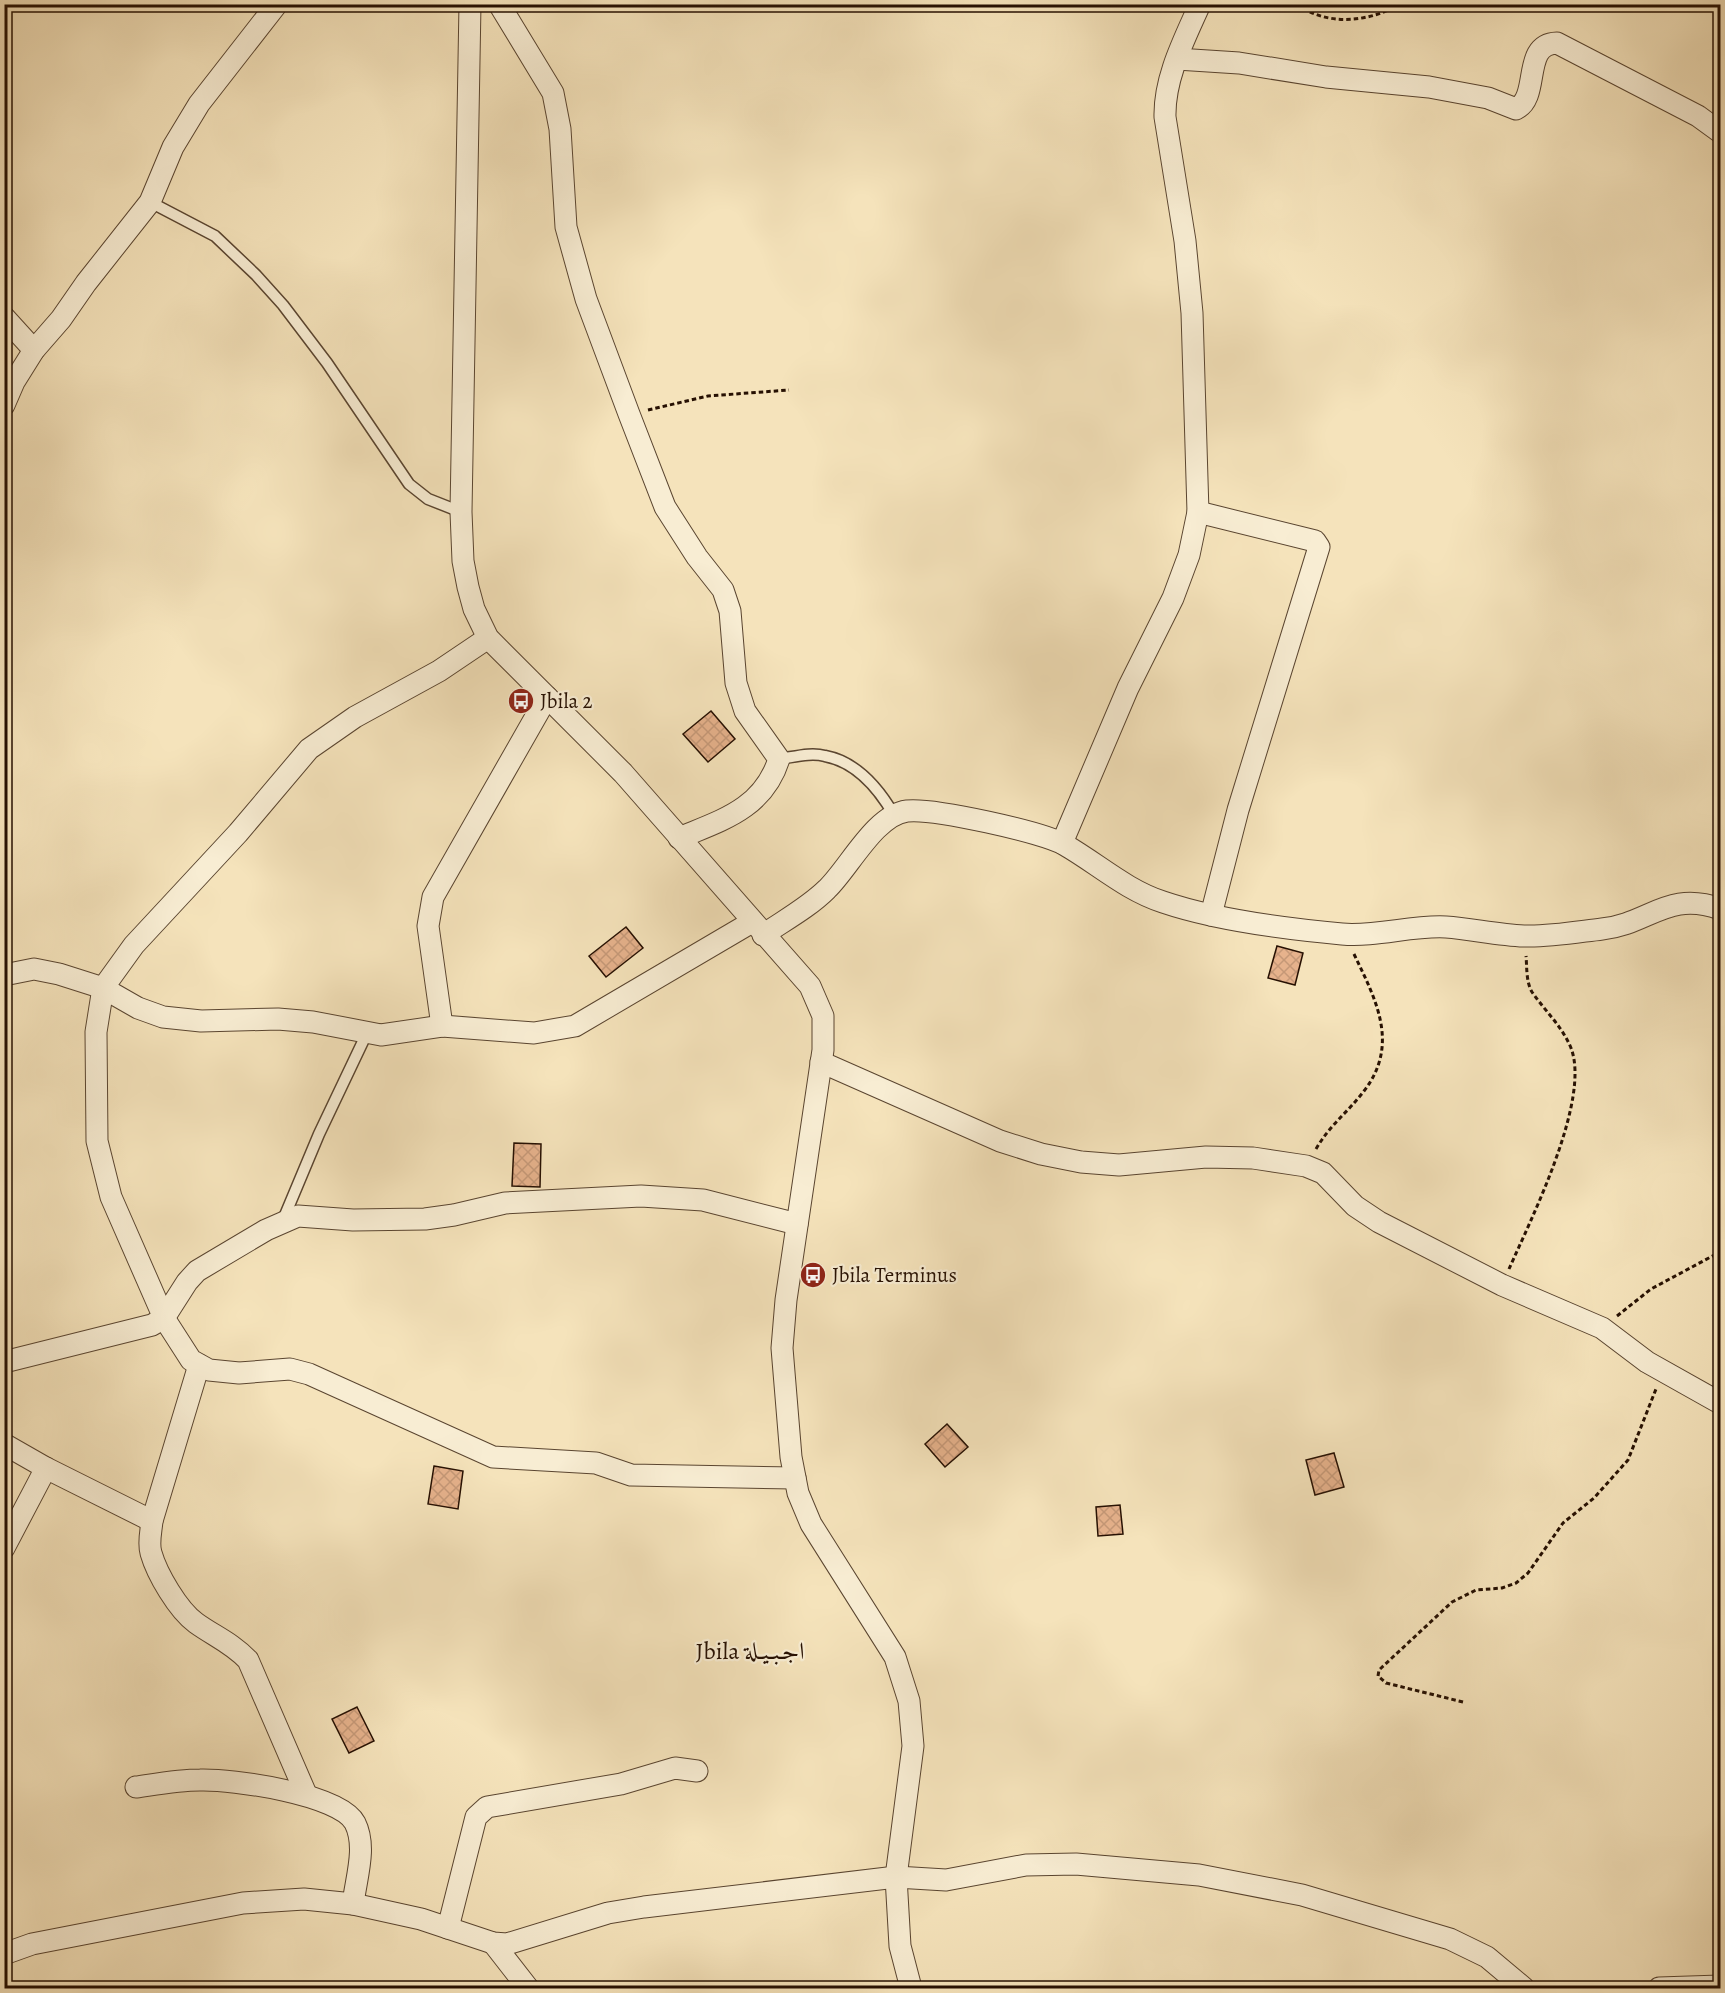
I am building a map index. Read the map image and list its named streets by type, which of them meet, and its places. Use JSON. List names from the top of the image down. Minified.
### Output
{"districts":["Jbila اجـبـيـلة"],"places":{"bus stop":["Jbila 2","Jbila Terminus"]}}
